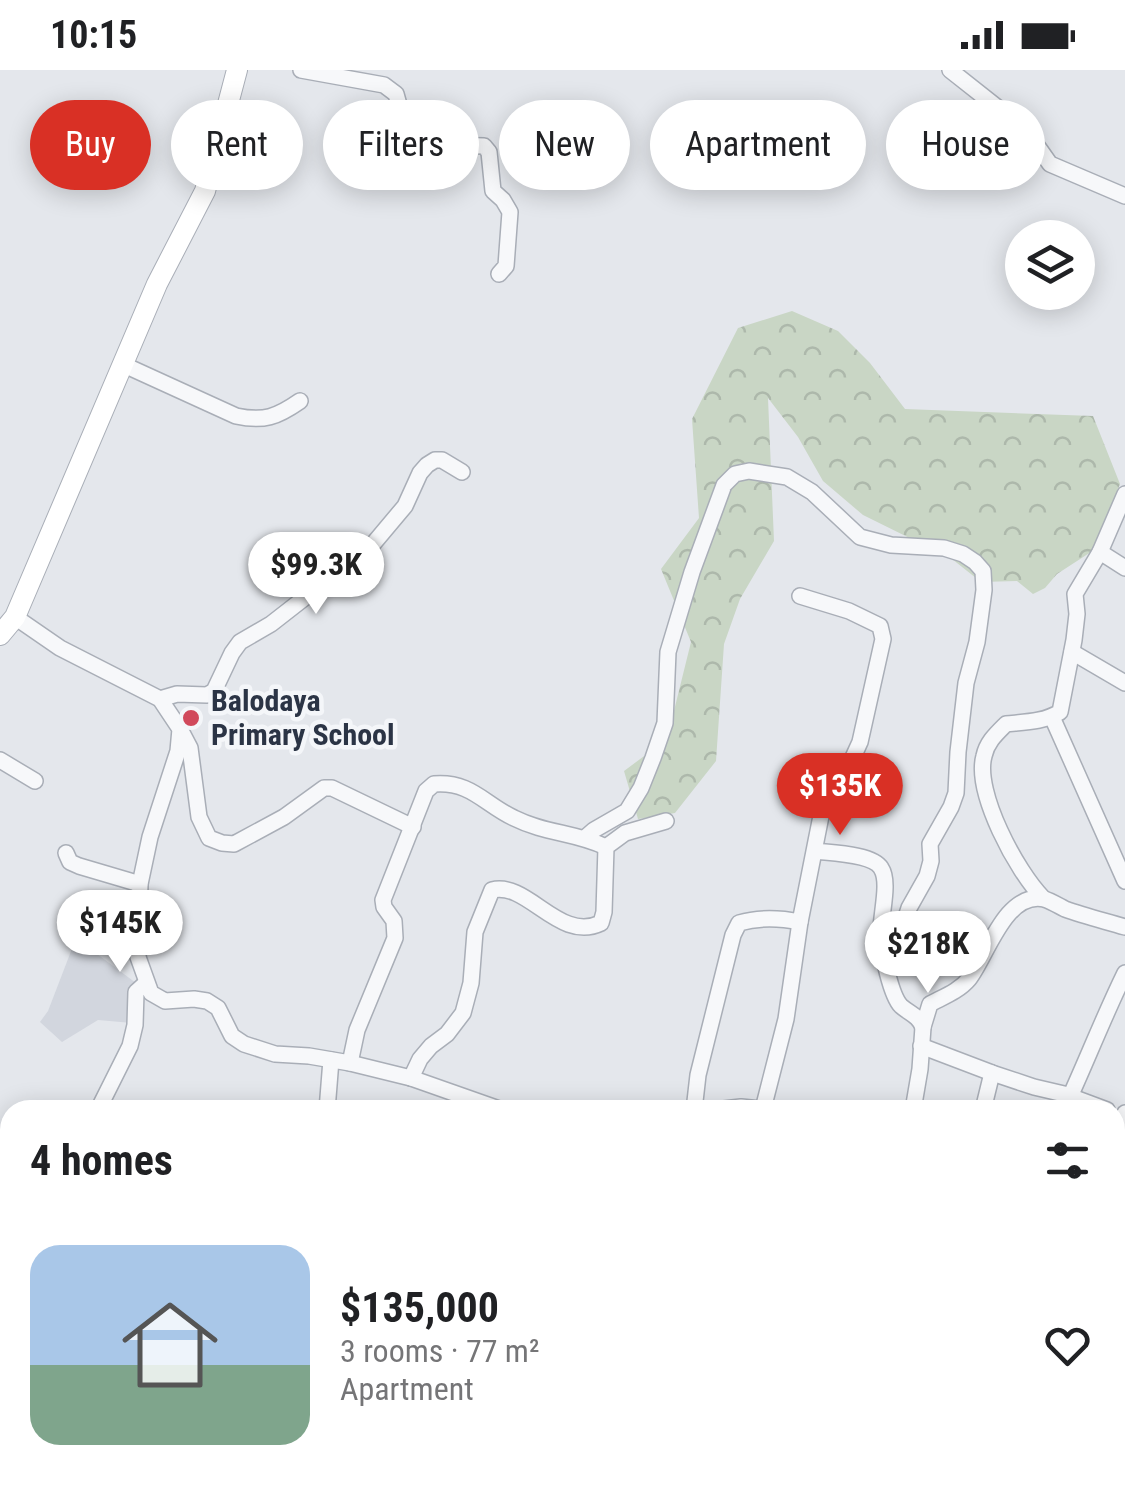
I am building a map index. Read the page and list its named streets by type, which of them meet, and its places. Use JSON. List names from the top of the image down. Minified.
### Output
{"places":["Balodaya Primary School"],"page":{"status":"10:15","chip":["Buy","Rent","Filters","New","Apartment","House"],"price":["$99.3K","$135K","$145K","$218K"],"heading":"4 homes","list":[{"name":"$135,000","note":"3 rooms · 77 m² · Apartment"}]}}
